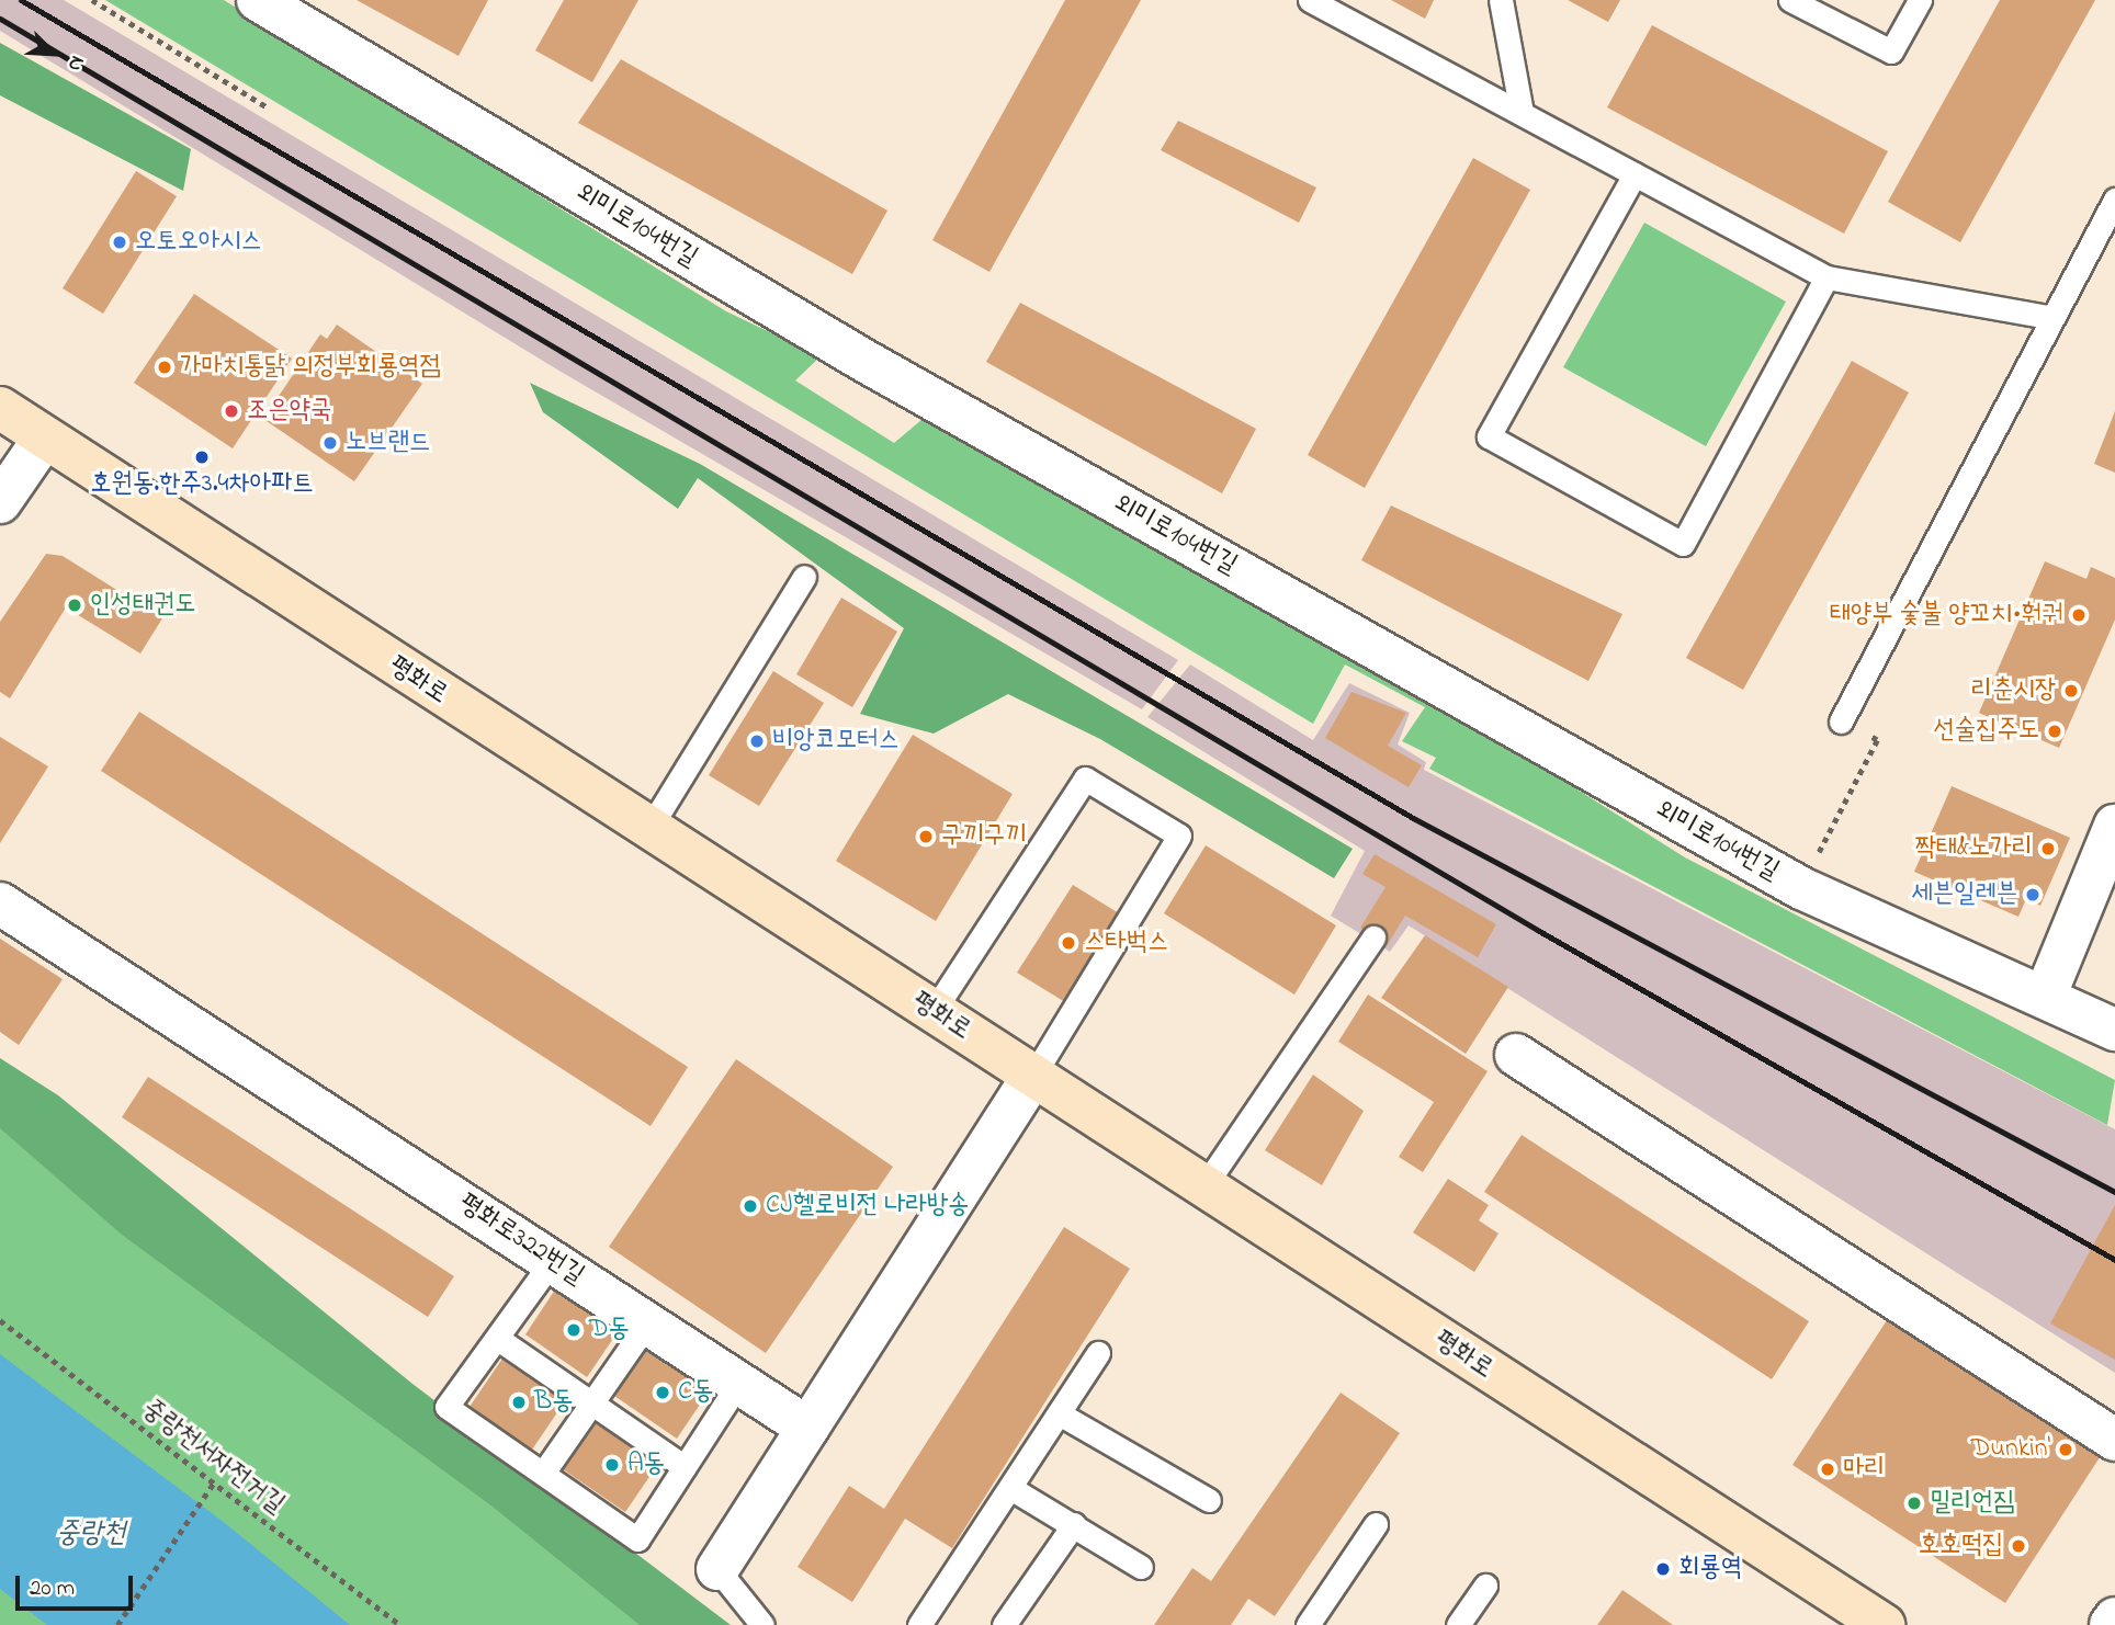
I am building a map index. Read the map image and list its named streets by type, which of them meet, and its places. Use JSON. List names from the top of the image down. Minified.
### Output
{"streets":{"main road":["평화로"],"street":["외미로104번길","평화로322번길"],"path":["중랑천서자전거길"]},"water":["중랑천"],"places":["오토오아시스","가마치통닭 의정부회룡역점","조은약국","노브랜드","호원동.한주3.4차아파트","인성태권도","태양부 숯불 양꼬치•훠궈","리춘시장","선술집주도","비앙코모터스","구끼구끼","짝태&노가리","세븐일레븐","스타벅스","CJ헬로비전 나라방송","D동","C동","B동","Dunkin'","A동","마리","밀리언짐","호호떡집","회룡역"],"scale_bar":"20 m","north":"bottom right"}
